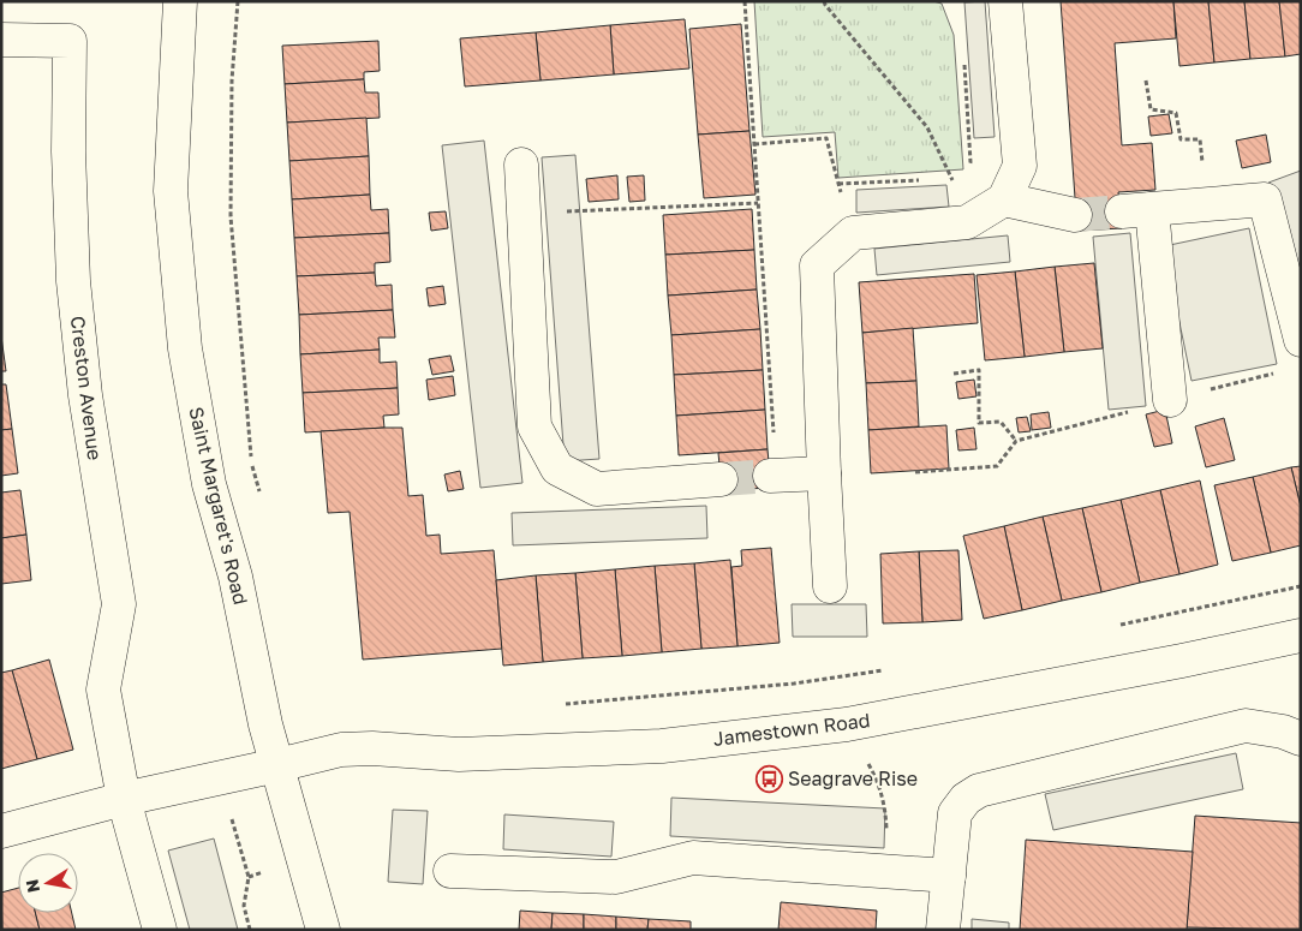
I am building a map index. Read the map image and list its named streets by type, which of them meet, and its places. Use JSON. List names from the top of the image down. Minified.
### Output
{"streets":{"street":["Creston Avenue","Saint Margaret's Road","Jamestown Road"]},"crossings":[["Creston Avenue","Jamestown Road"],["Saint Margaret's Road","Jamestown Road"]],"places":{"bus stop":["Seagrave Rise"]},"north":"left"}
